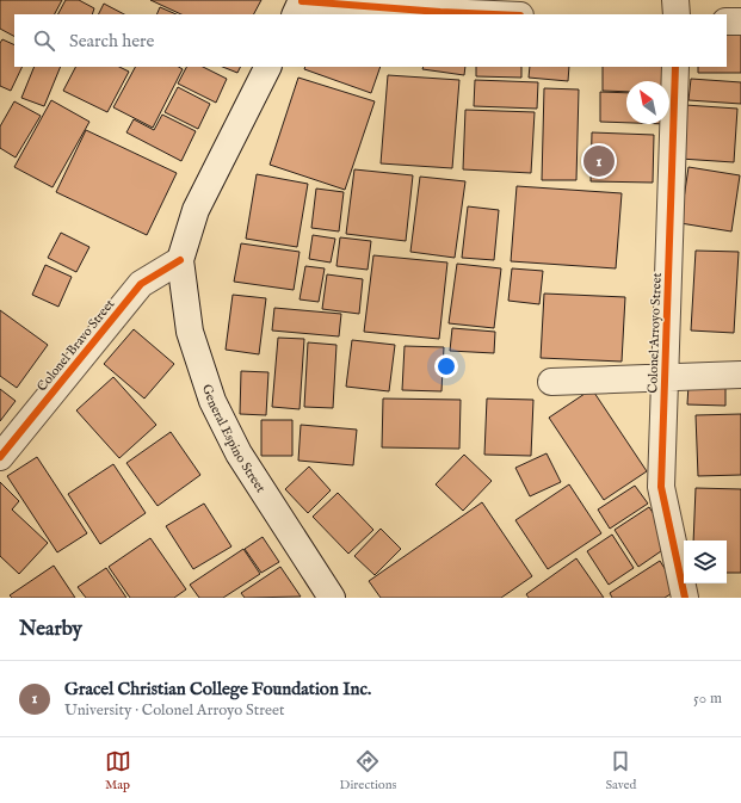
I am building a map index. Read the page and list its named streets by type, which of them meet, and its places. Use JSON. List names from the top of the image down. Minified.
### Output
{"streets":{"street":["Colonel Arroyo Street","Colonel Bravo Street","General Espino Street"]},"crossings":[["Colonel Bravo Street","General Espino Street"]],"north":"top left","page":{"search":"Search here","pins":"1","heading":"Nearby","list":[{"mark":"1","name":"Gracel Christian College Foundation Inc.","note":"University · Colonel Arroyo Street","value":"50 m"}],"nav":["Map","Directions","Saved"]}}
